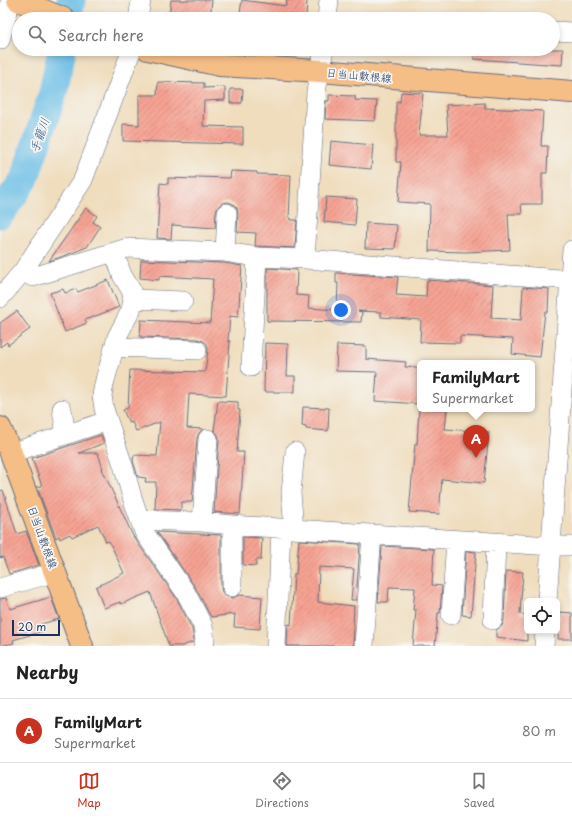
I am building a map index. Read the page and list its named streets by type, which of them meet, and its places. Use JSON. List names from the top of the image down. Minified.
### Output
{"streets":{"main road":["日当山敷根線"]},"water":["手籠川"],"scale_bar":"20 m","page":{"search":"Search here","popup":["FamilyMart","Supermarket"],"pins":"A","scale":"20 m","heading":"Nearby","list":[{"mark":"A","name":"FamilyMart","note":"Supermarket","value":"80 m"}],"nav":["Map","Directions","Saved"]}}
